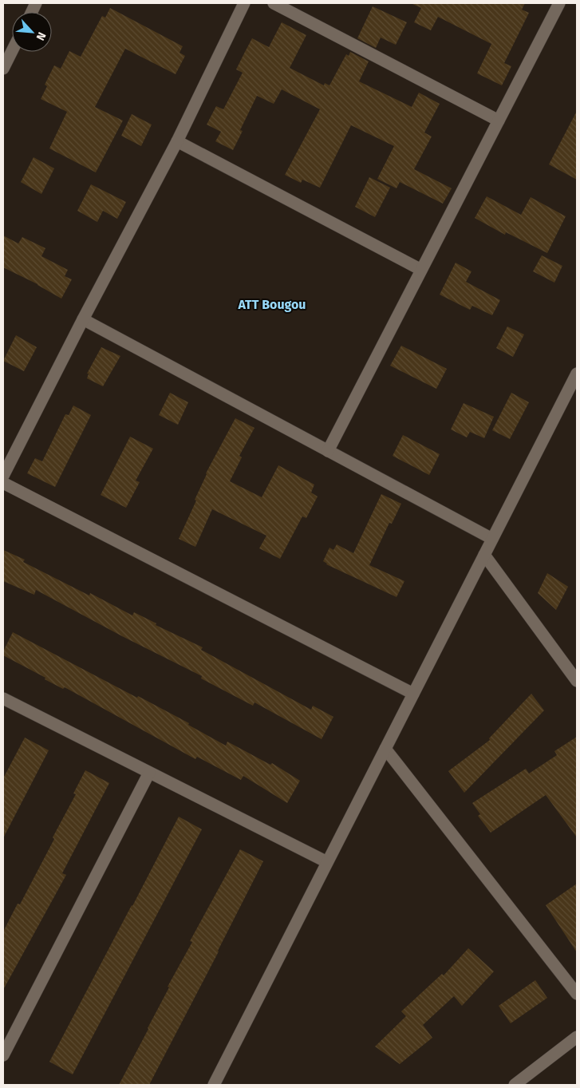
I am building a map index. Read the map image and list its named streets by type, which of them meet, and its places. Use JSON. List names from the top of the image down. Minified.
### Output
{"districts":["ATT Bougou"],"north":"bottom right"}
